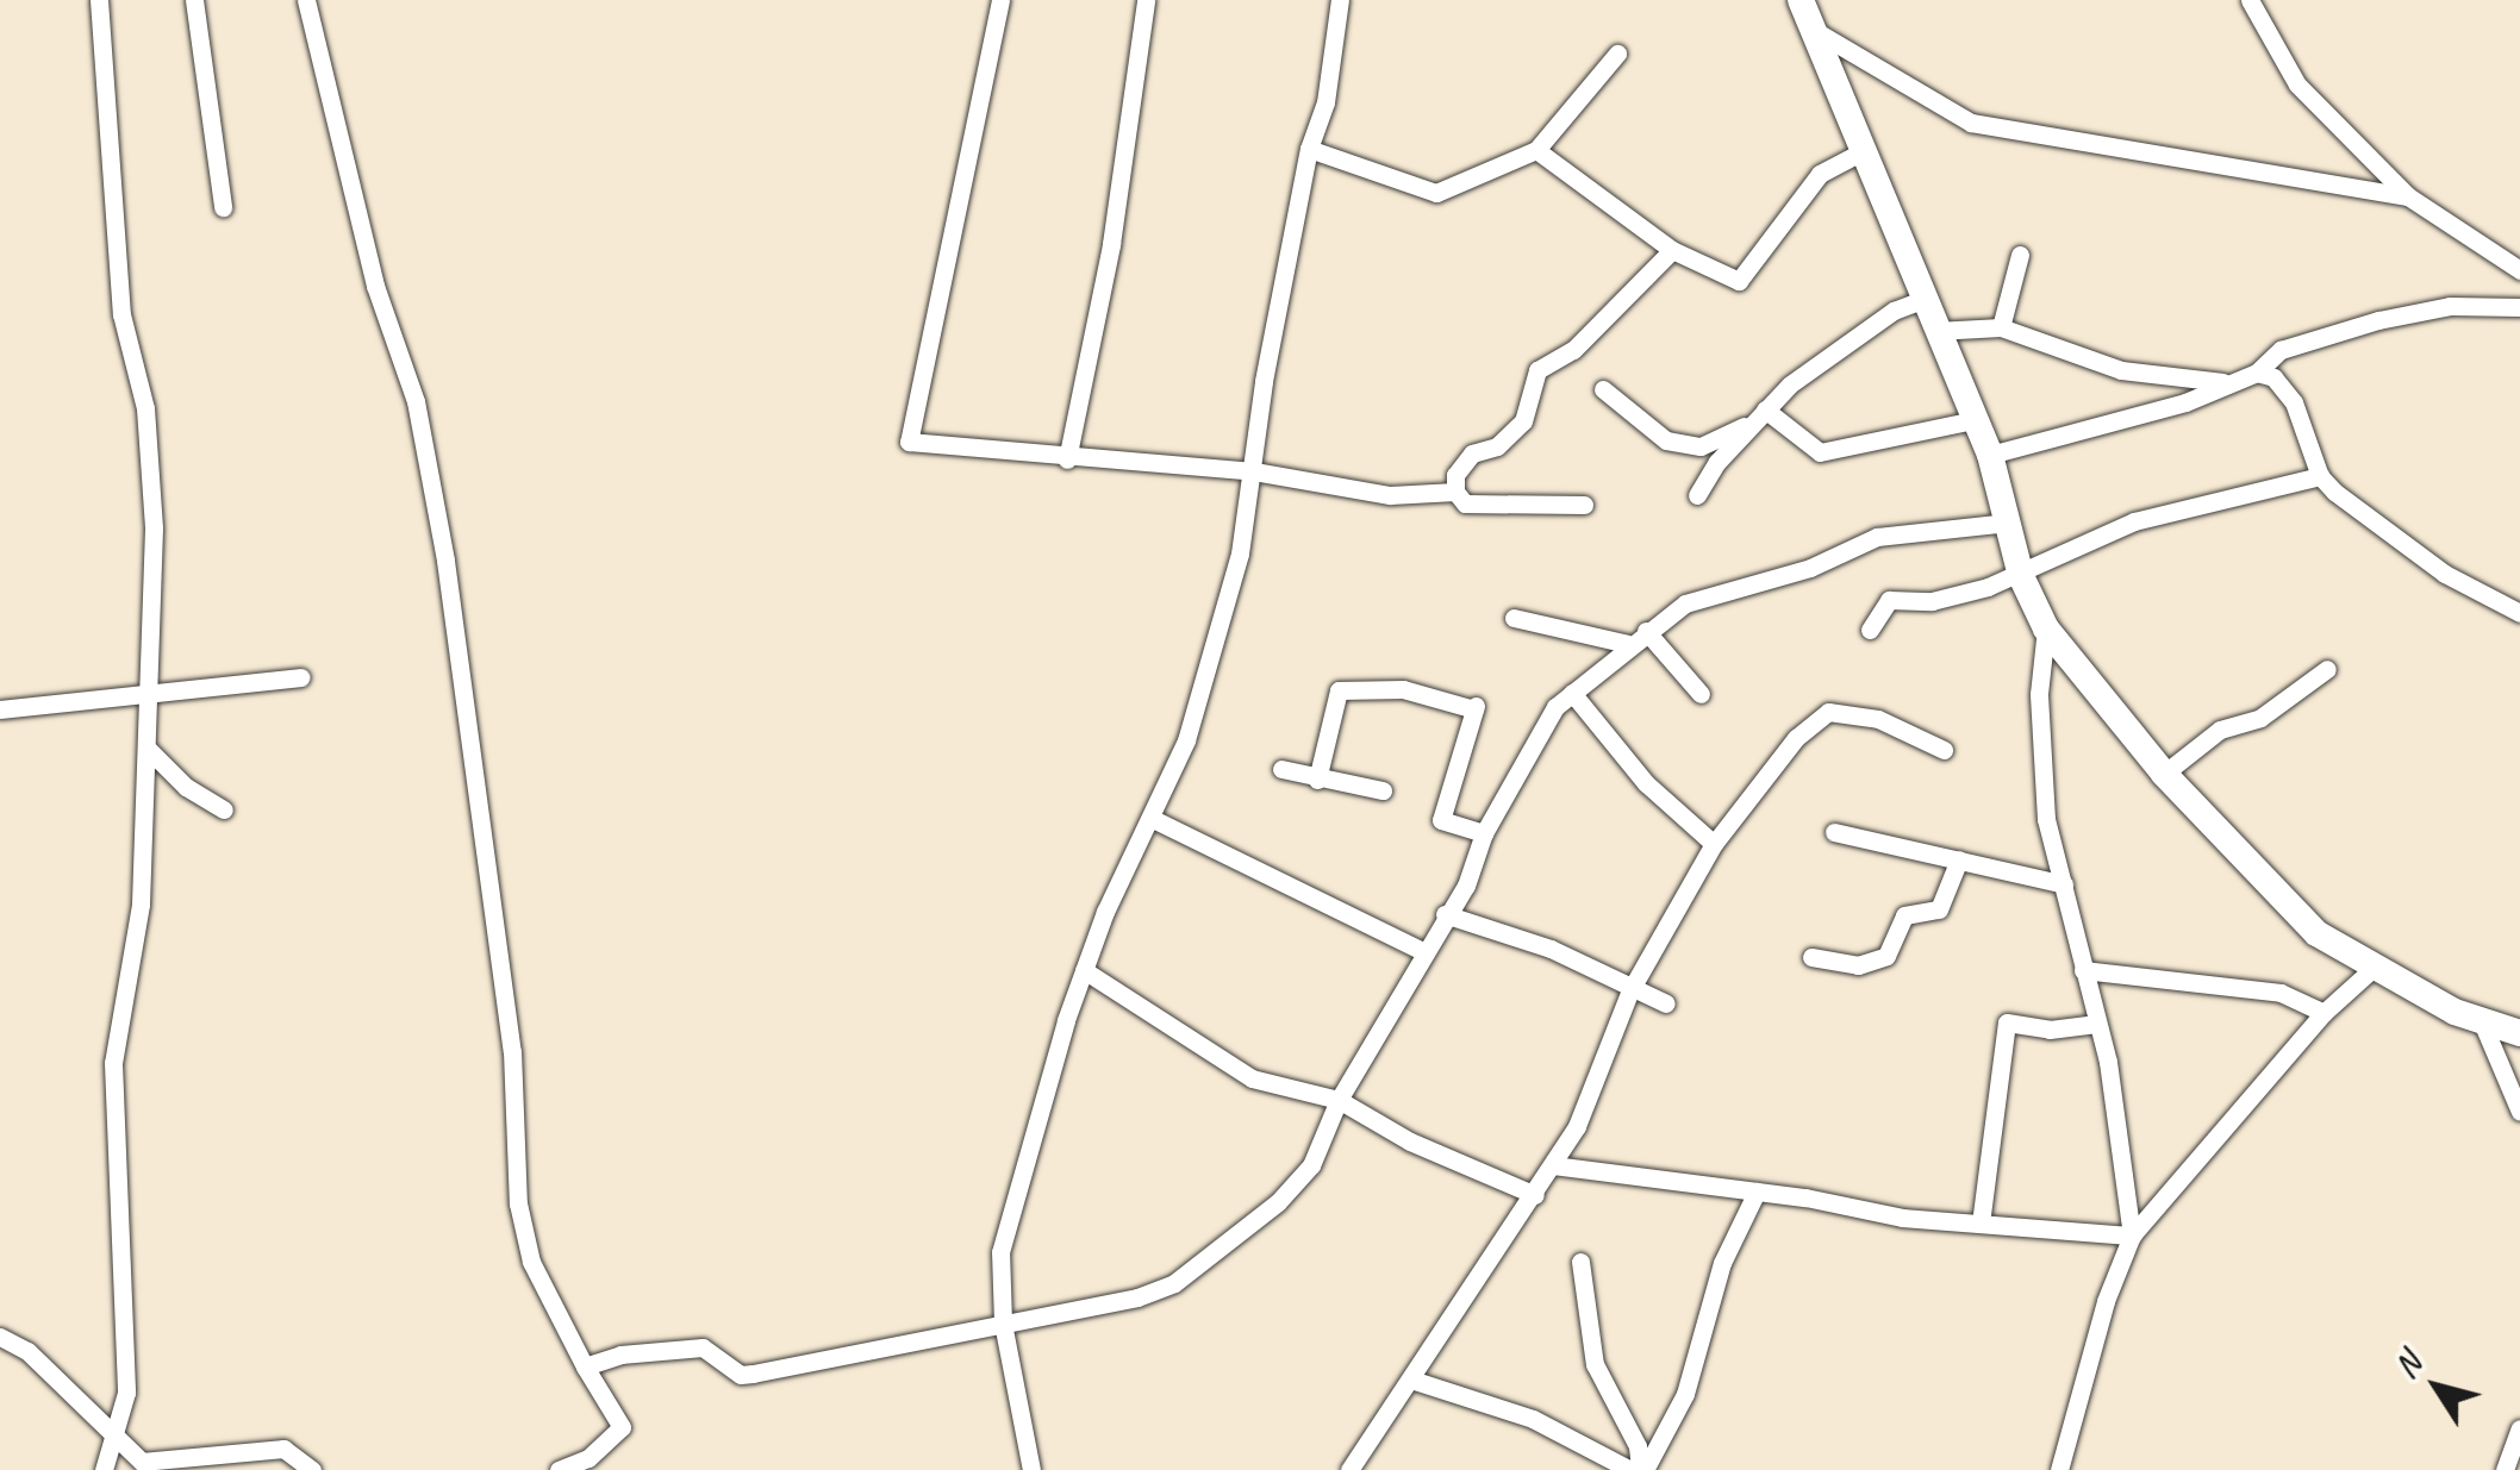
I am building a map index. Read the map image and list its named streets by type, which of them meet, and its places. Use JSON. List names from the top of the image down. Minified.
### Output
{"north":"top left"}
